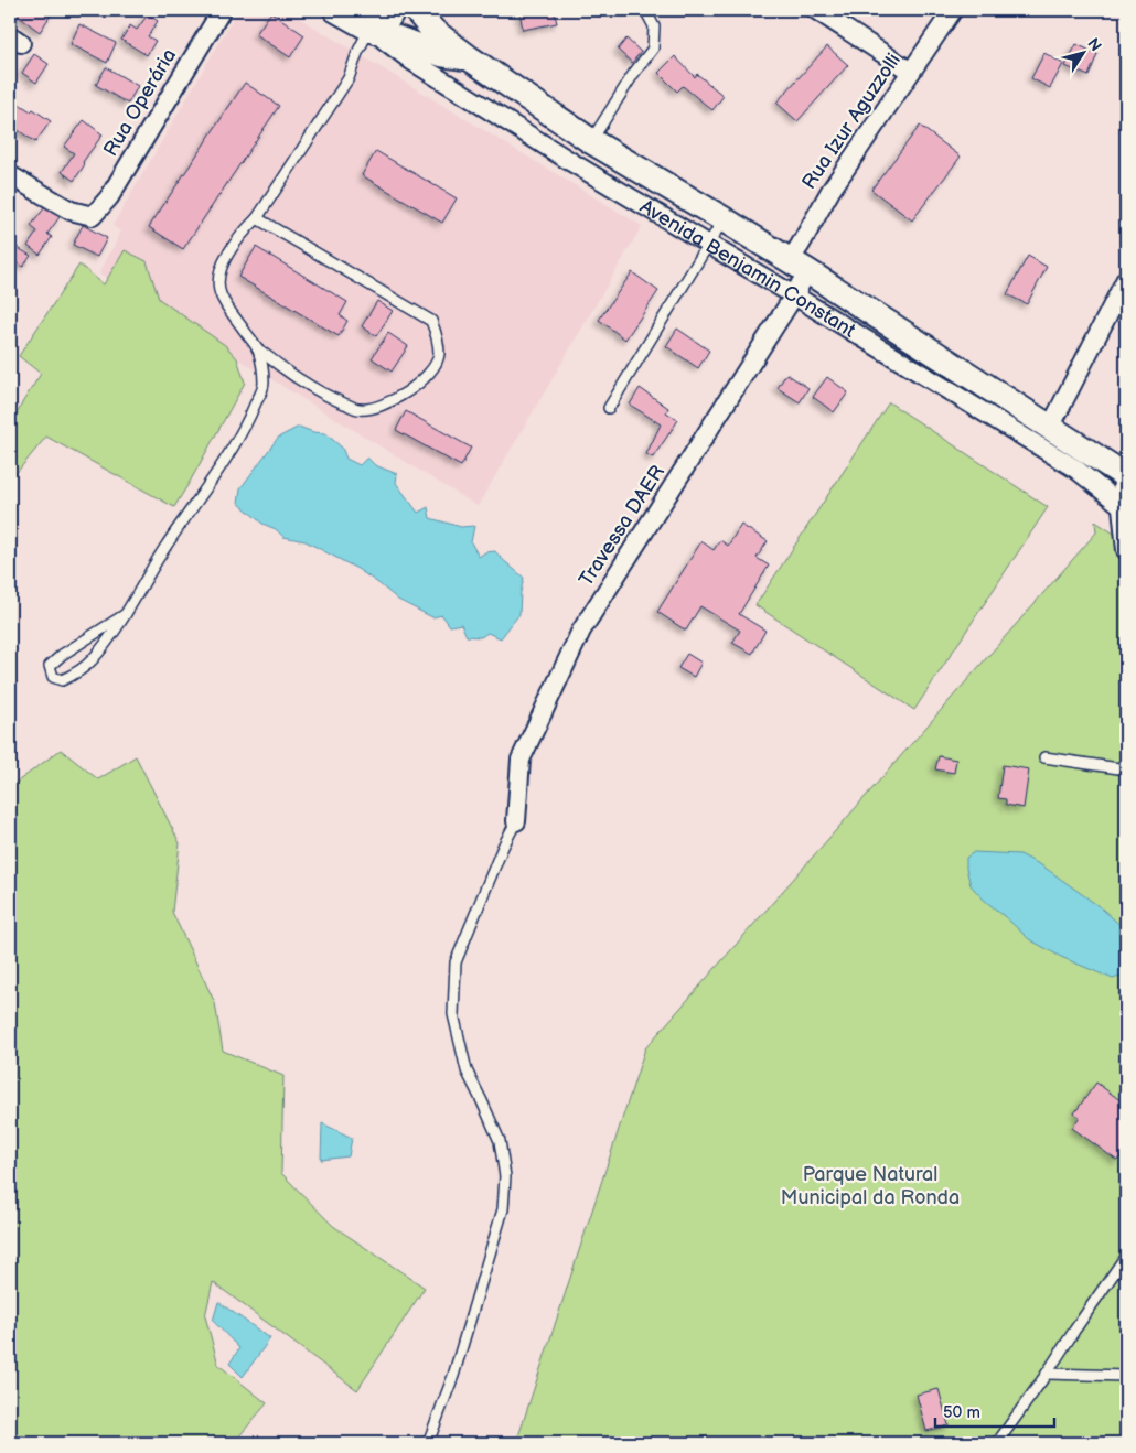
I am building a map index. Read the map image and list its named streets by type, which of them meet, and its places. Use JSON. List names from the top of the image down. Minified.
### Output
{"streets":{"main road":["Avenida Benjamin Constant"],"street":["Rua Operária","Rua Izur Aguzzolli","Travessa DAER"]},"crossings":[["Rua Izur Aguzzolli","Avenida Benjamin Constant"],["Rua Izur Aguzzolli","Travessa DAER"],["Avenida Benjamin Constant","Travessa DAER"]],"parks":["Parque Natural Municipal da Ronda"],"scale_bar":"50 m","north":"top right"}
